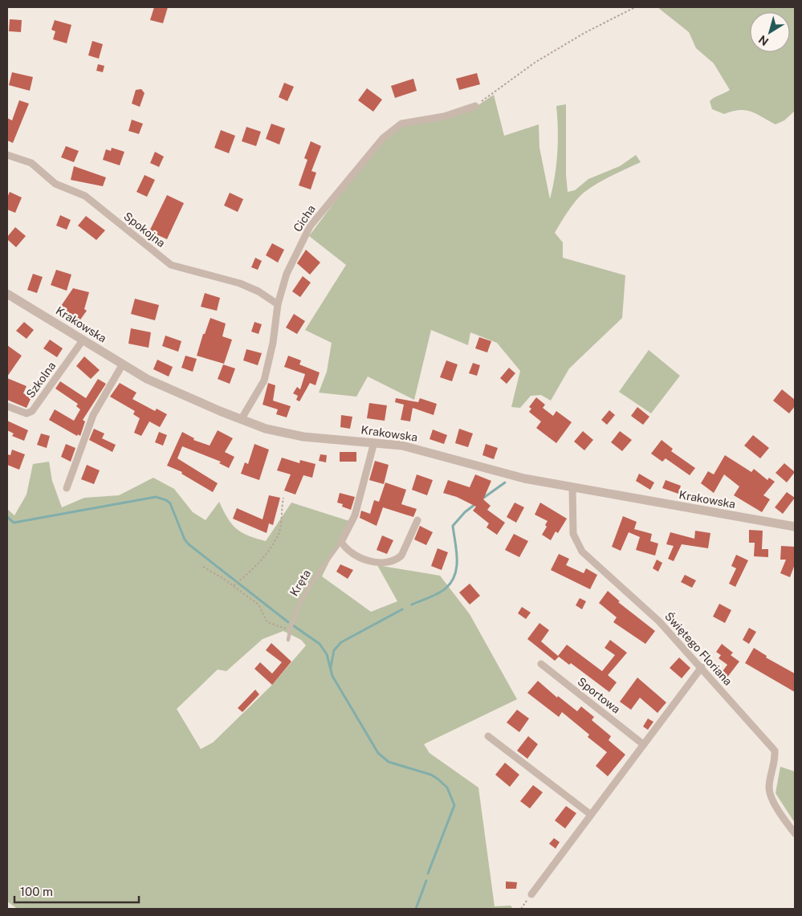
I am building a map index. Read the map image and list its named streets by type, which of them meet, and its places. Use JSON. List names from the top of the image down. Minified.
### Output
{"streets":{"street":["Cicha","Spokojna","Krakowska","Szkolna","Kręta","Świętego Floriana","Sportowa"]},"crossings":[["Cicha","Spokojna"],["Cicha","Krakowska"],["Krakowska","Szkolna"],["Krakowska","Kręta"],["Krakowska","Świętego Floriana"]],"scale_bar":"100 m","north":"bottom left"}
